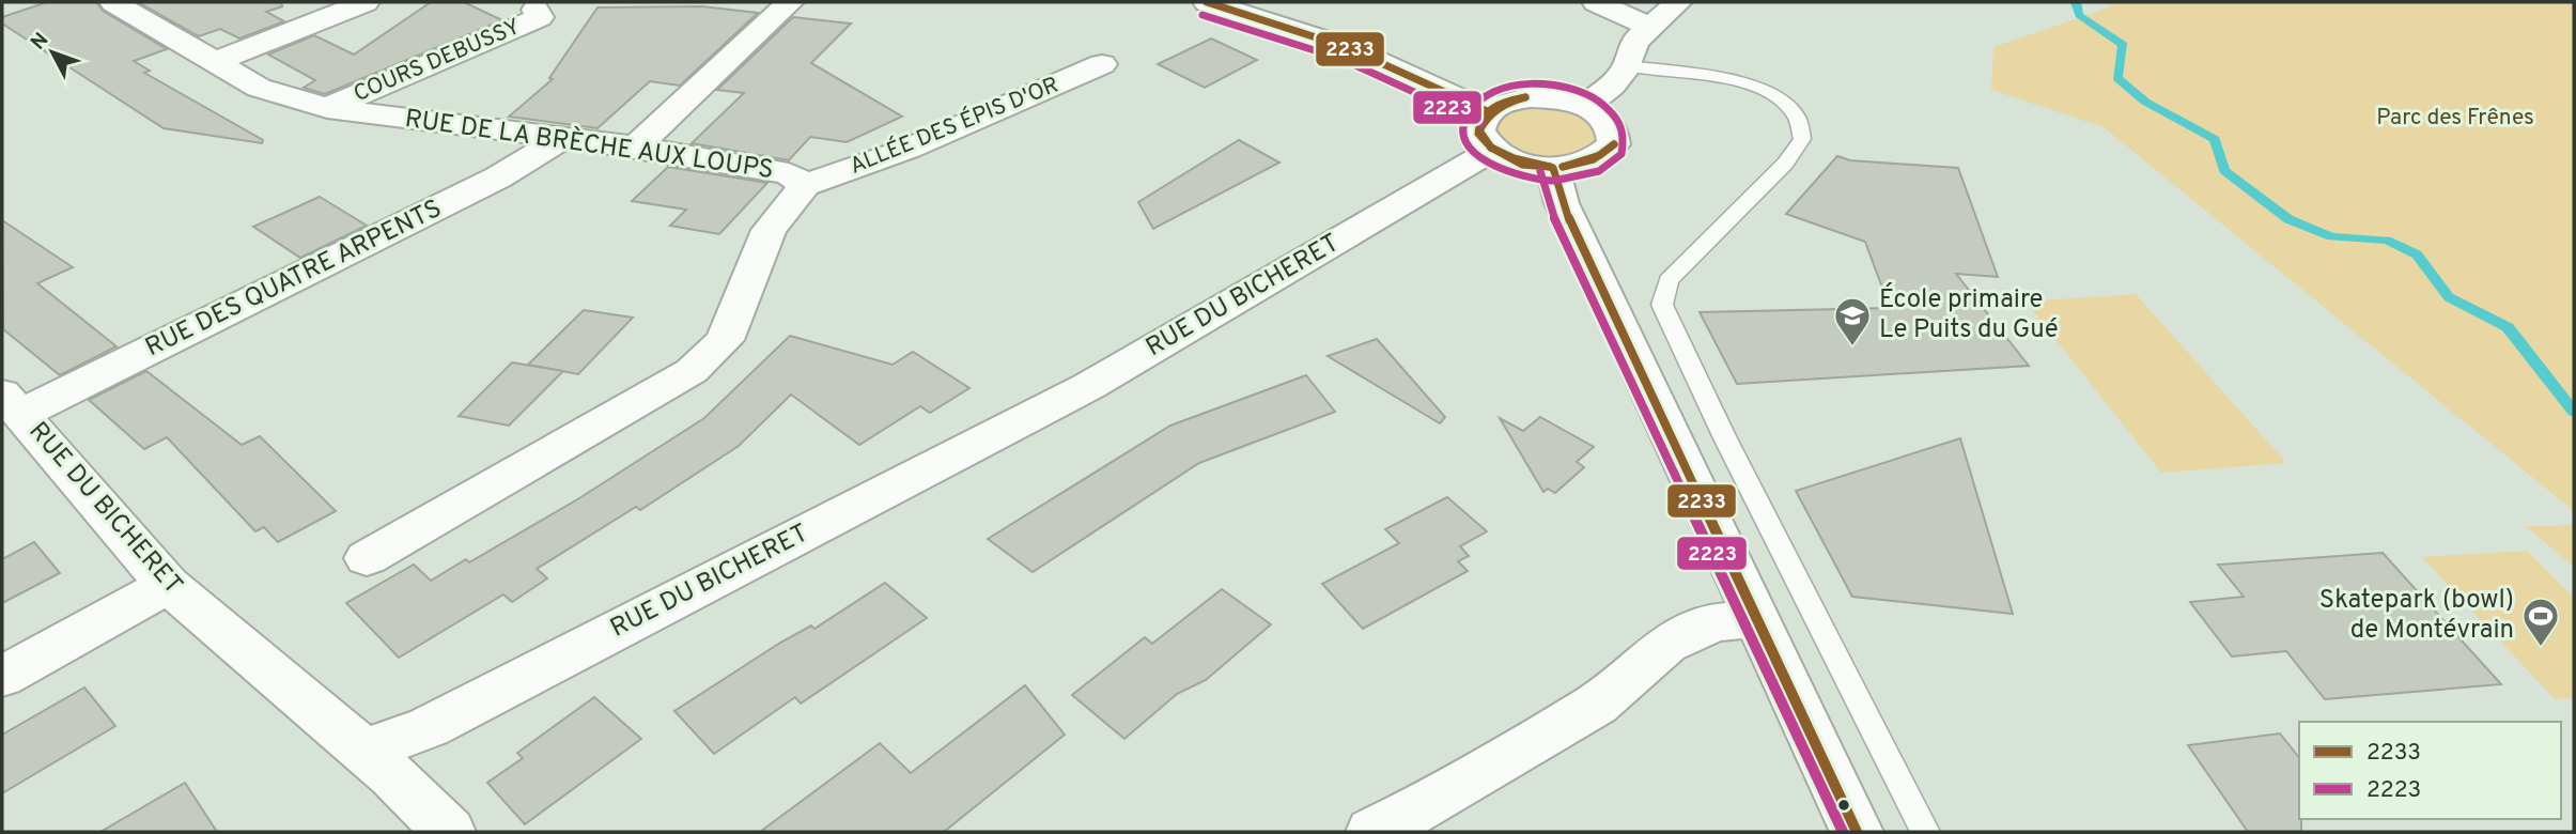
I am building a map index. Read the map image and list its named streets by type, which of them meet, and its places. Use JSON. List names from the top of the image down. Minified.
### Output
{"streets":{"street":["COURS DEBUSSY","ALLÉE DES ÉPIS D'OR","RUE DE LA BRÈCHE AUX LOUPS","RUE DES QUATRE ARPENTS","RUE DU BICHERET"]},"crossings":[["COURS DEBUSSY","RUE DE LA BRÈCHE AUX LOUPS"],["ALLÉE DES ÉPIS D'OR","RUE DE LA BRÈCHE AUX LOUPS"],["RUE DE LA BRÈCHE AUX LOUPS","RUE DES QUATRE ARPENTS"],["RUE DES QUATRE ARPENTS","RUE DU BICHERET"]],"parks":["Parc des Frênes"],"places":{"school or university":["École primaire Le Puits du Gué"],"sports":["Skatepark (bowl) de Montévrain"]},"lines":["transit line 2233","transit line 2223"],"legend":["2233","2223"],"north":"top left"}
